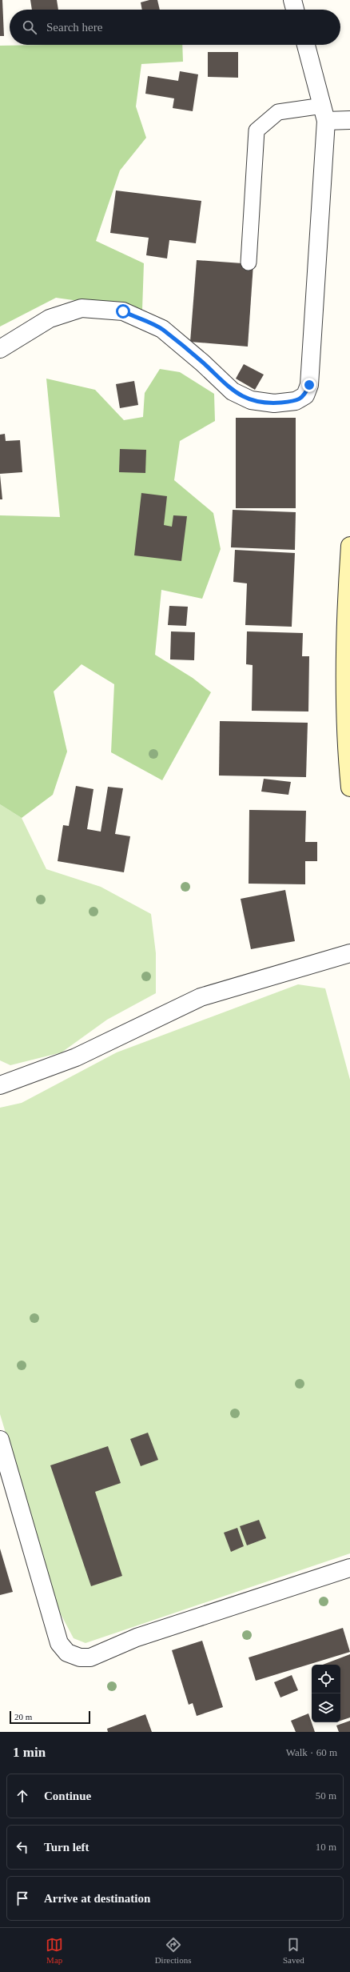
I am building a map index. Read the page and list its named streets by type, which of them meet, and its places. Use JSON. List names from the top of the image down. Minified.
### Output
{"scale_bar":"20 m","page":{"search":"Search here","scale":"20 m","heading":["1 min","Walk · 60 m"],"list":[["Continue","50 m"],["Turn left","10 m"],"Arrive at destination"],"nav":["Map","Directions","Saved"]}}
